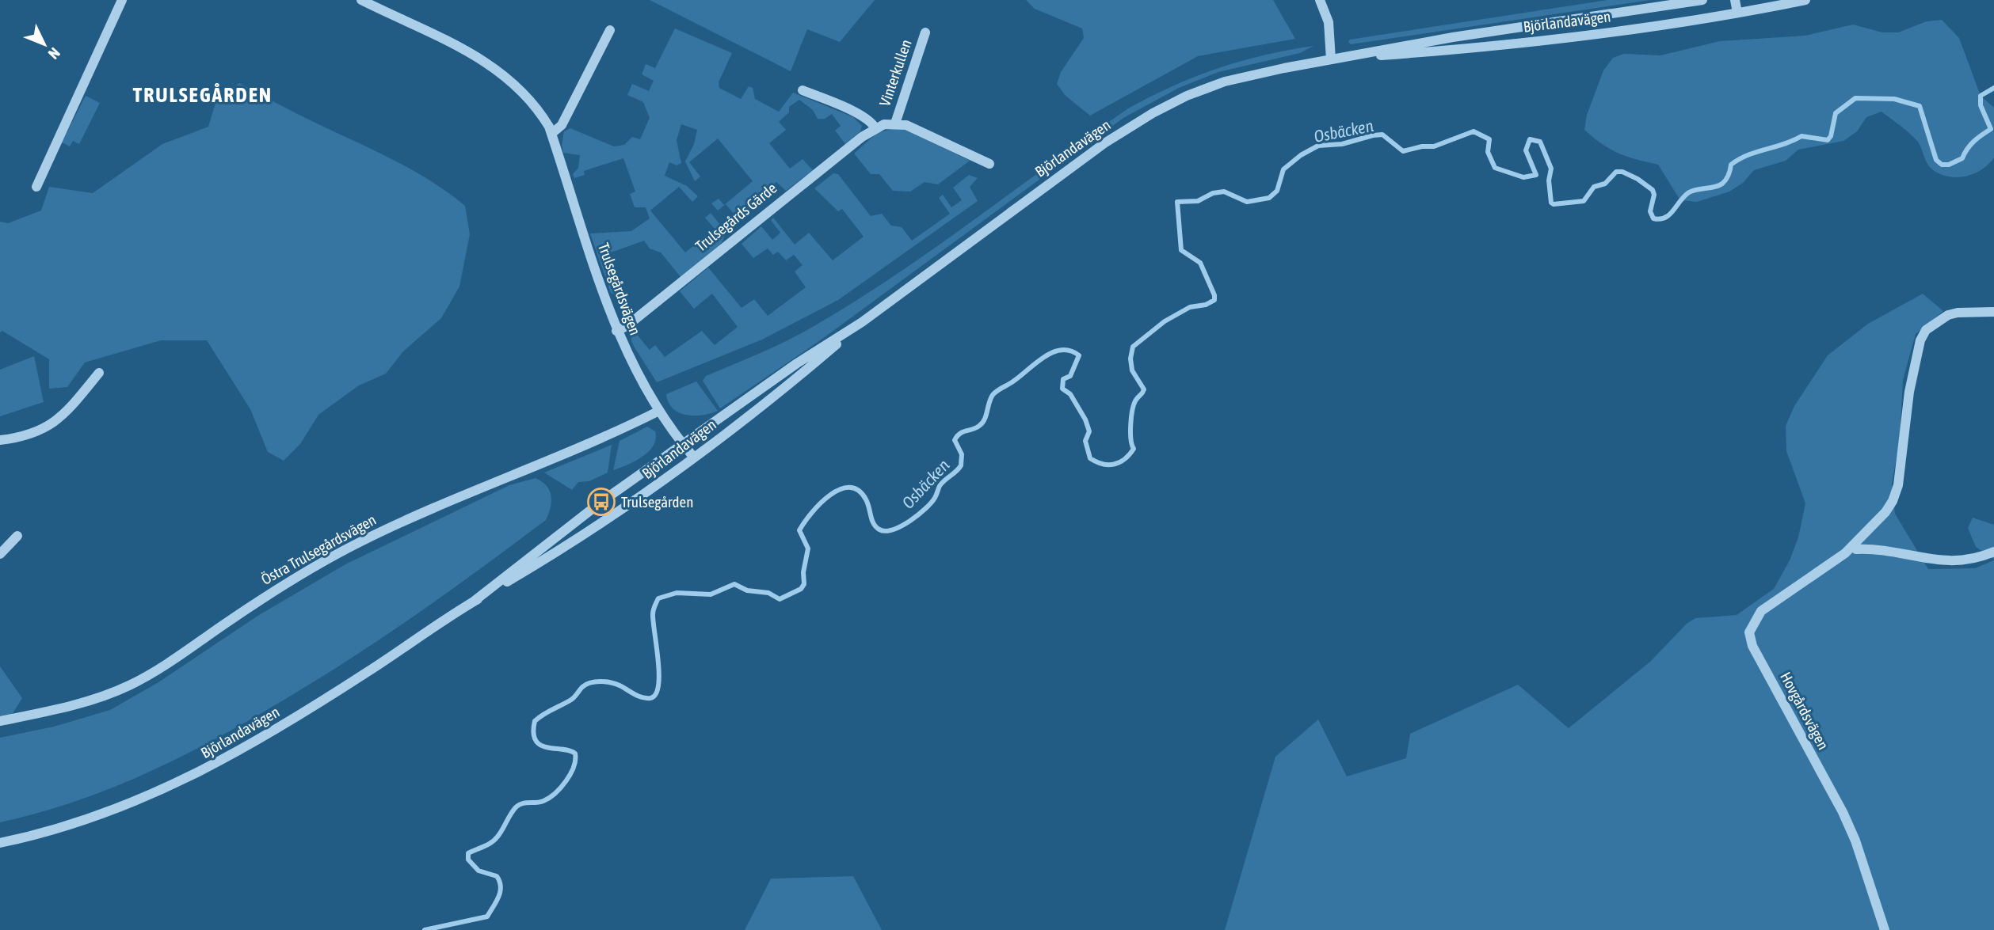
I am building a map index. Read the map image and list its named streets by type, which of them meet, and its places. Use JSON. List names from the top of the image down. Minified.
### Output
{"streets":{"street":["Björlandavägen","Vinterkullen","Trulsegårds Gärde","Trulsegårdsvägen","Östra Trulsegårdsvägen","Hovgårdsvägen"]},"crossings":[["Björlandavägen","Trulsegårdsvägen"],["Vinterkullen","Trulsegårds Gärde"],["Trulsegårds Gärde","Trulsegårdsvägen"],["Trulsegårdsvägen","Östra Trulsegårdsvägen"]],"districts":["TRULSEGÅRDEN"],"water":["Osbäcken"],"places":{"bus stop":["Trulsegården"]},"north":"bottom right"}
